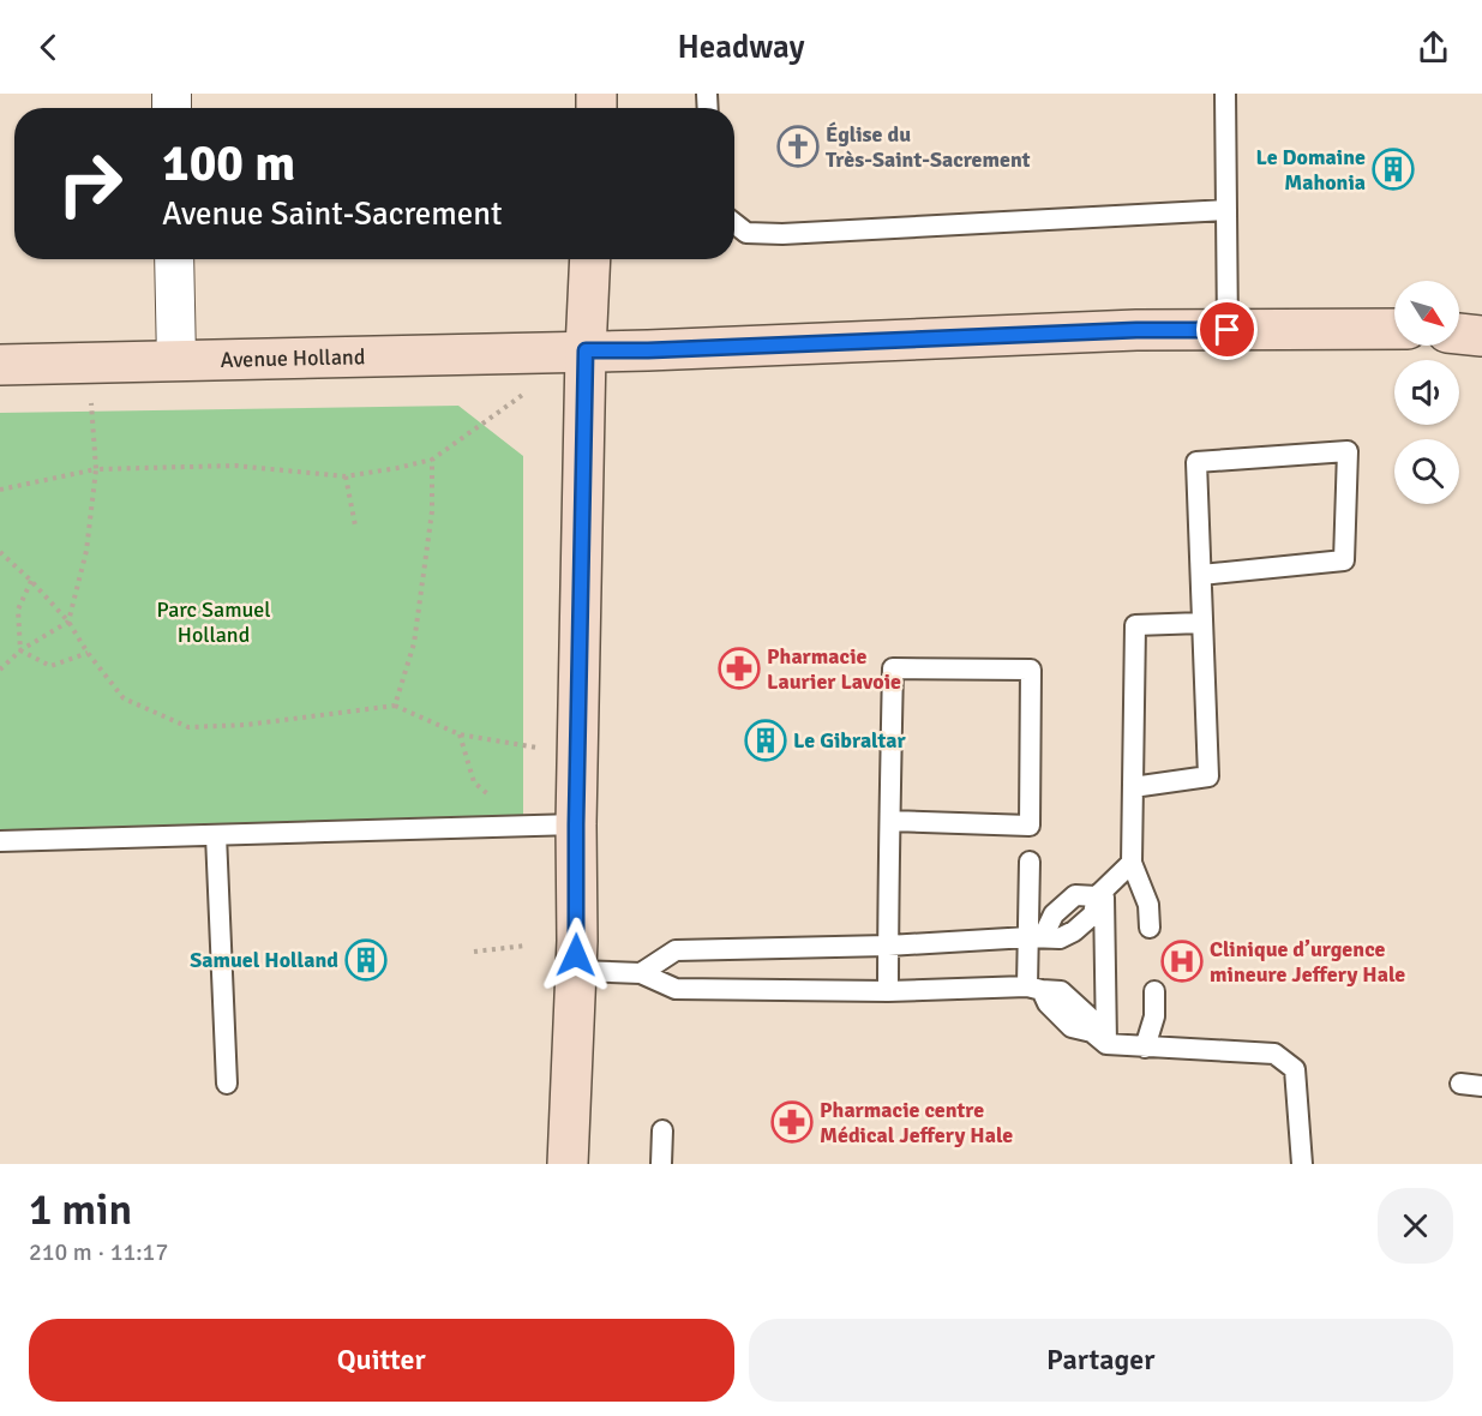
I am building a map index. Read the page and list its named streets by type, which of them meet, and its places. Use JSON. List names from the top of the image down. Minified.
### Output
{"streets":{"main road":["Avenue Holland"]},"parks":["Parc Samuel Holland"],"places":{"church":["Église du Très-Saint-Sacrement"],"building":["Le Domaine Mahonia","Le Gibraltar","Samuel Holland"],"pharmacy":["Pharmacie Laurier Lavoie","Pharmacie centre Médical Jeffery Hale"],"hospital":["Clinique d’urgence mineure Jeffery Hale"]},"north":"bottom right","page":{"header":"Headway","turn":["100 m","Avenue Saint-Sacrement"],"heading":["1 min","210 m · 11:17"],"buttons":["Quitter","Partager"]}}
